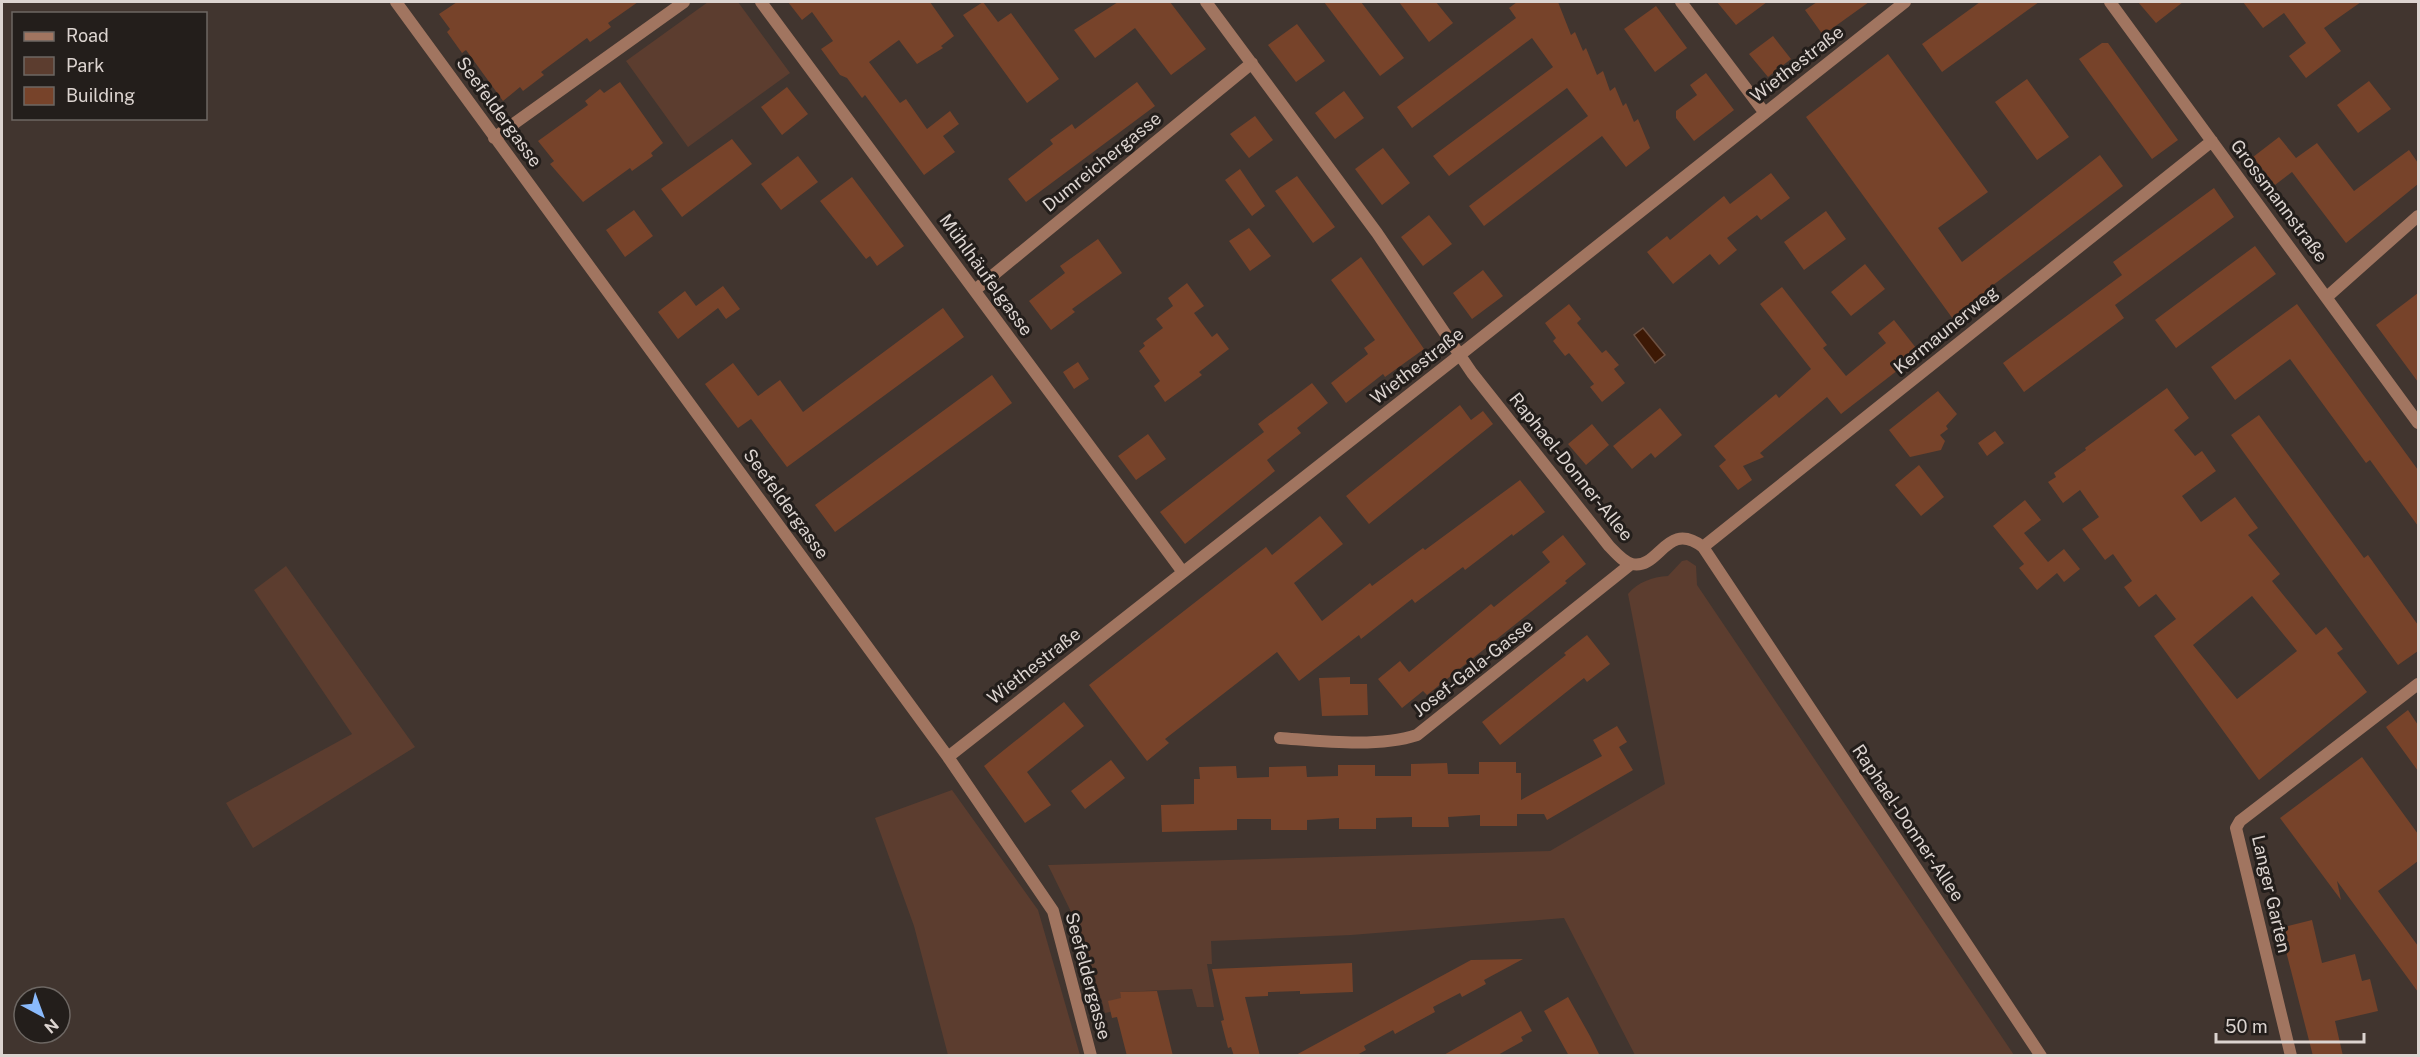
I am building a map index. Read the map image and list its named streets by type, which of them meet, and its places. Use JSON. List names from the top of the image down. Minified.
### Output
{"streets":{"street":["Wiethestraße","Seefeldergasse","Dumreichergasse","Grossmannstraße","Mühlhäufelgasse","Kermaunerweg","Raphael-Donner-Allee","Josef-Gala-Gasse","Langer Garten"]},"crossings":[["Wiethestraße","Seefeldergasse"],["Wiethestraße","Mühlhäufelgasse"],["Wiethestraße","Raphael-Donner-Allee"],["Dumreichergasse","Mühlhäufelgasse"],["Dumreichergasse","Raphael-Donner-Allee"],["Grossmannstraße","Kermaunerweg"],["Kermaunerweg","Raphael-Donner-Allee"],["Raphael-Donner-Allee","Josef-Gala-Gasse"]],"legend":["Road","Park","Building"],"scale_bar":"50 m","north":"bottom right"}
